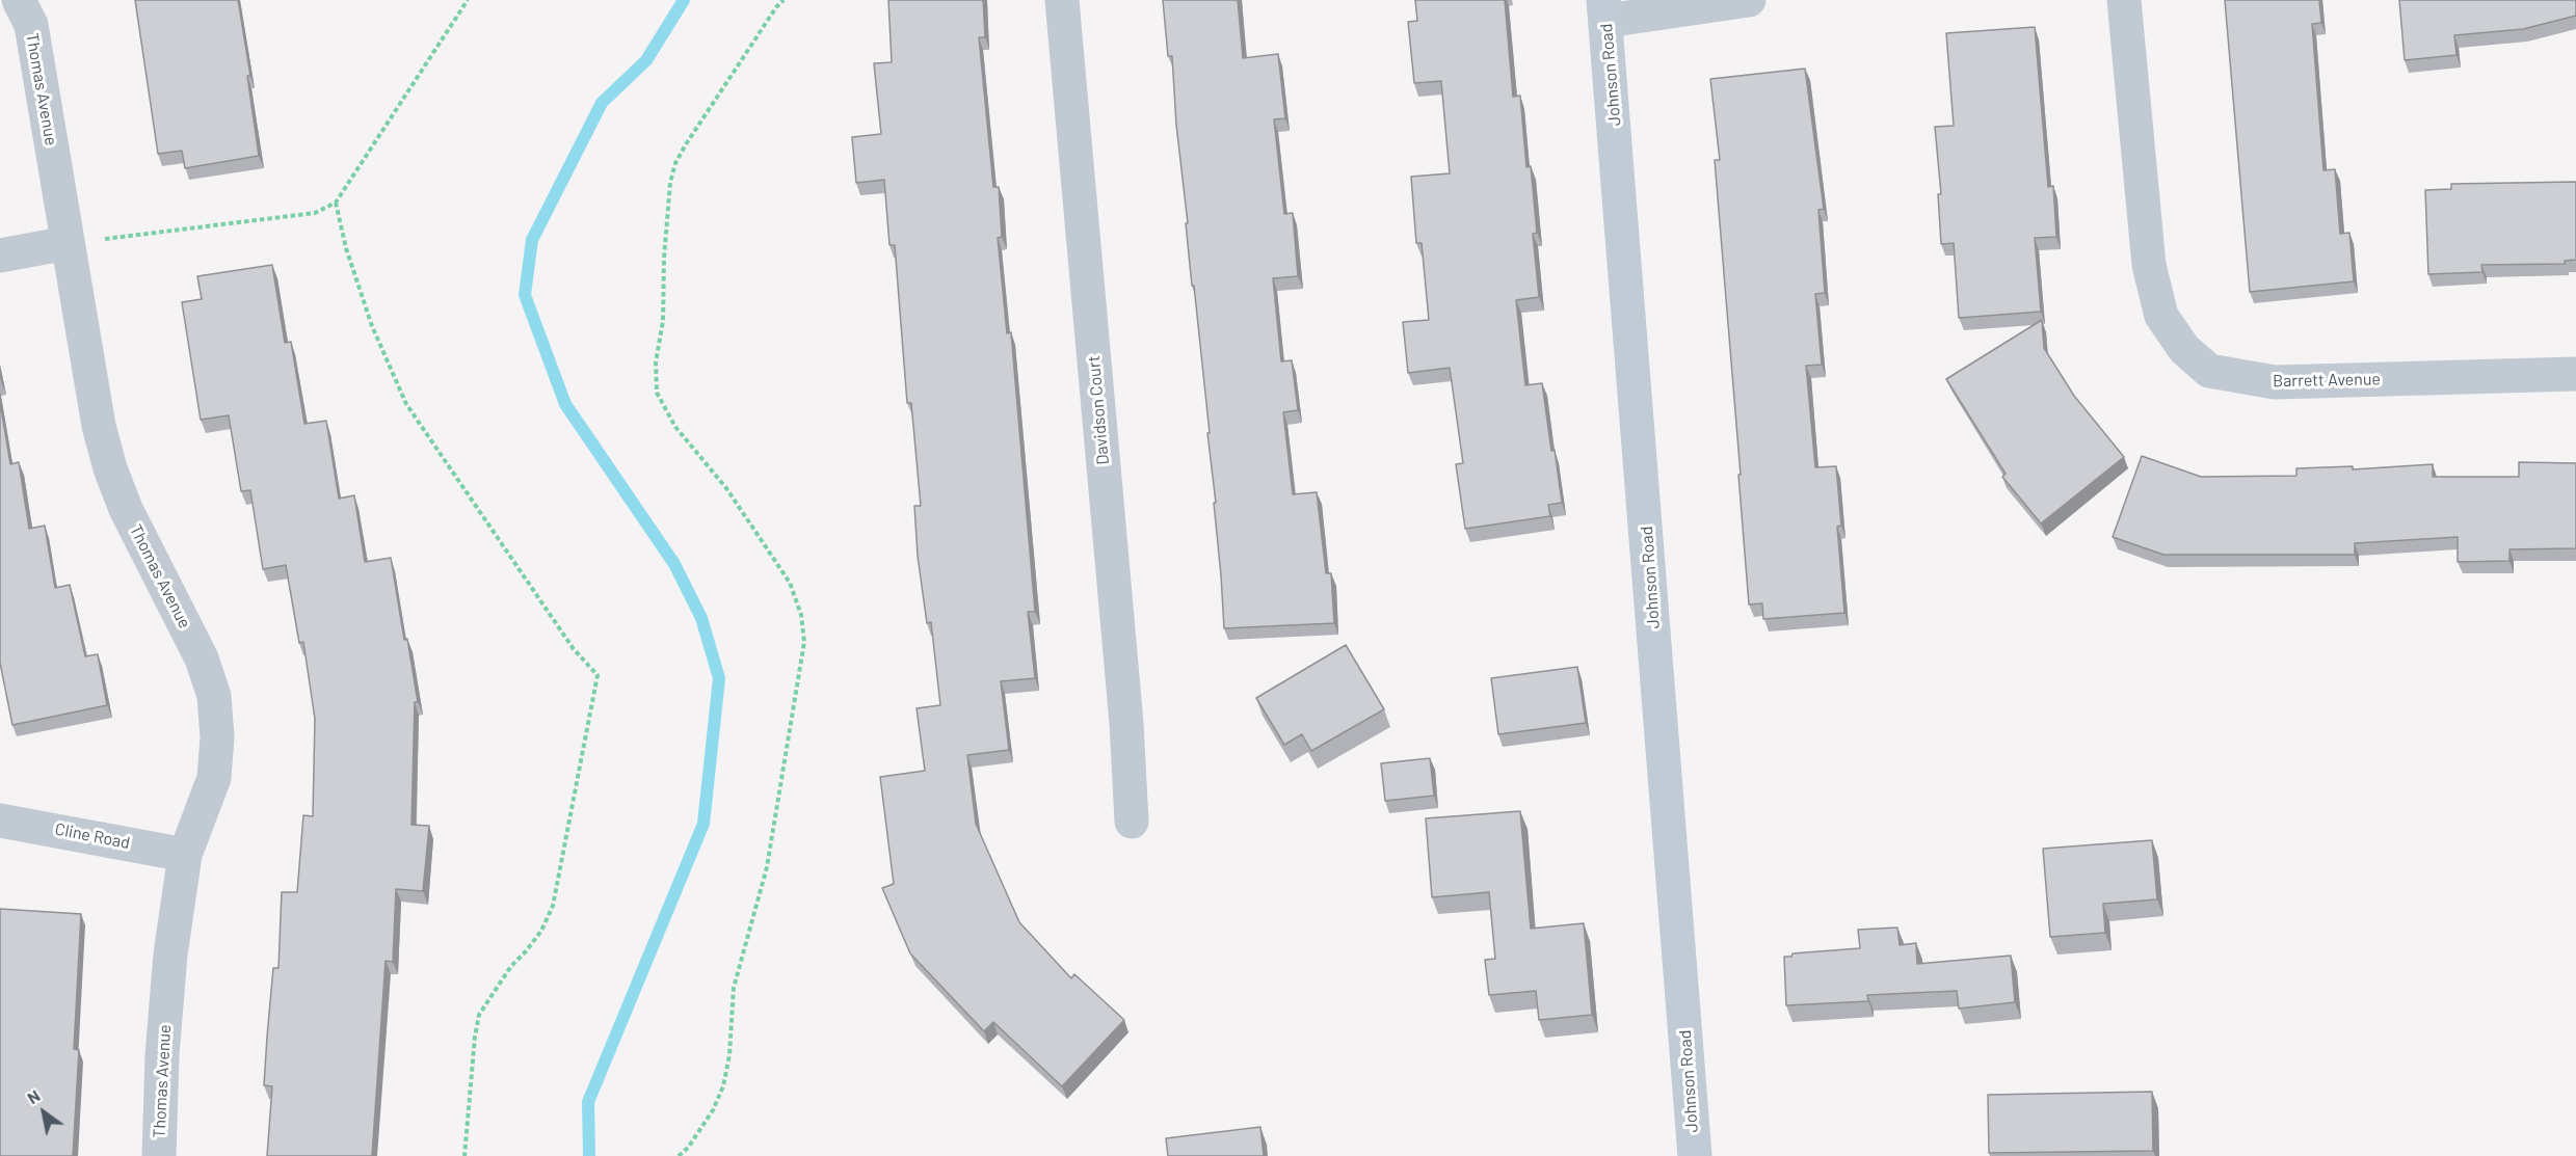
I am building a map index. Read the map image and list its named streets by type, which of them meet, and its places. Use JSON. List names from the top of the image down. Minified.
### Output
{"streets":{"street":["Johnson Road","Thomas Avenue","Barrett Avenue","Davidson Court","Cline Road"]},"crossings":[["Thomas Avenue","Cline Road"]],"north":"top left"}
